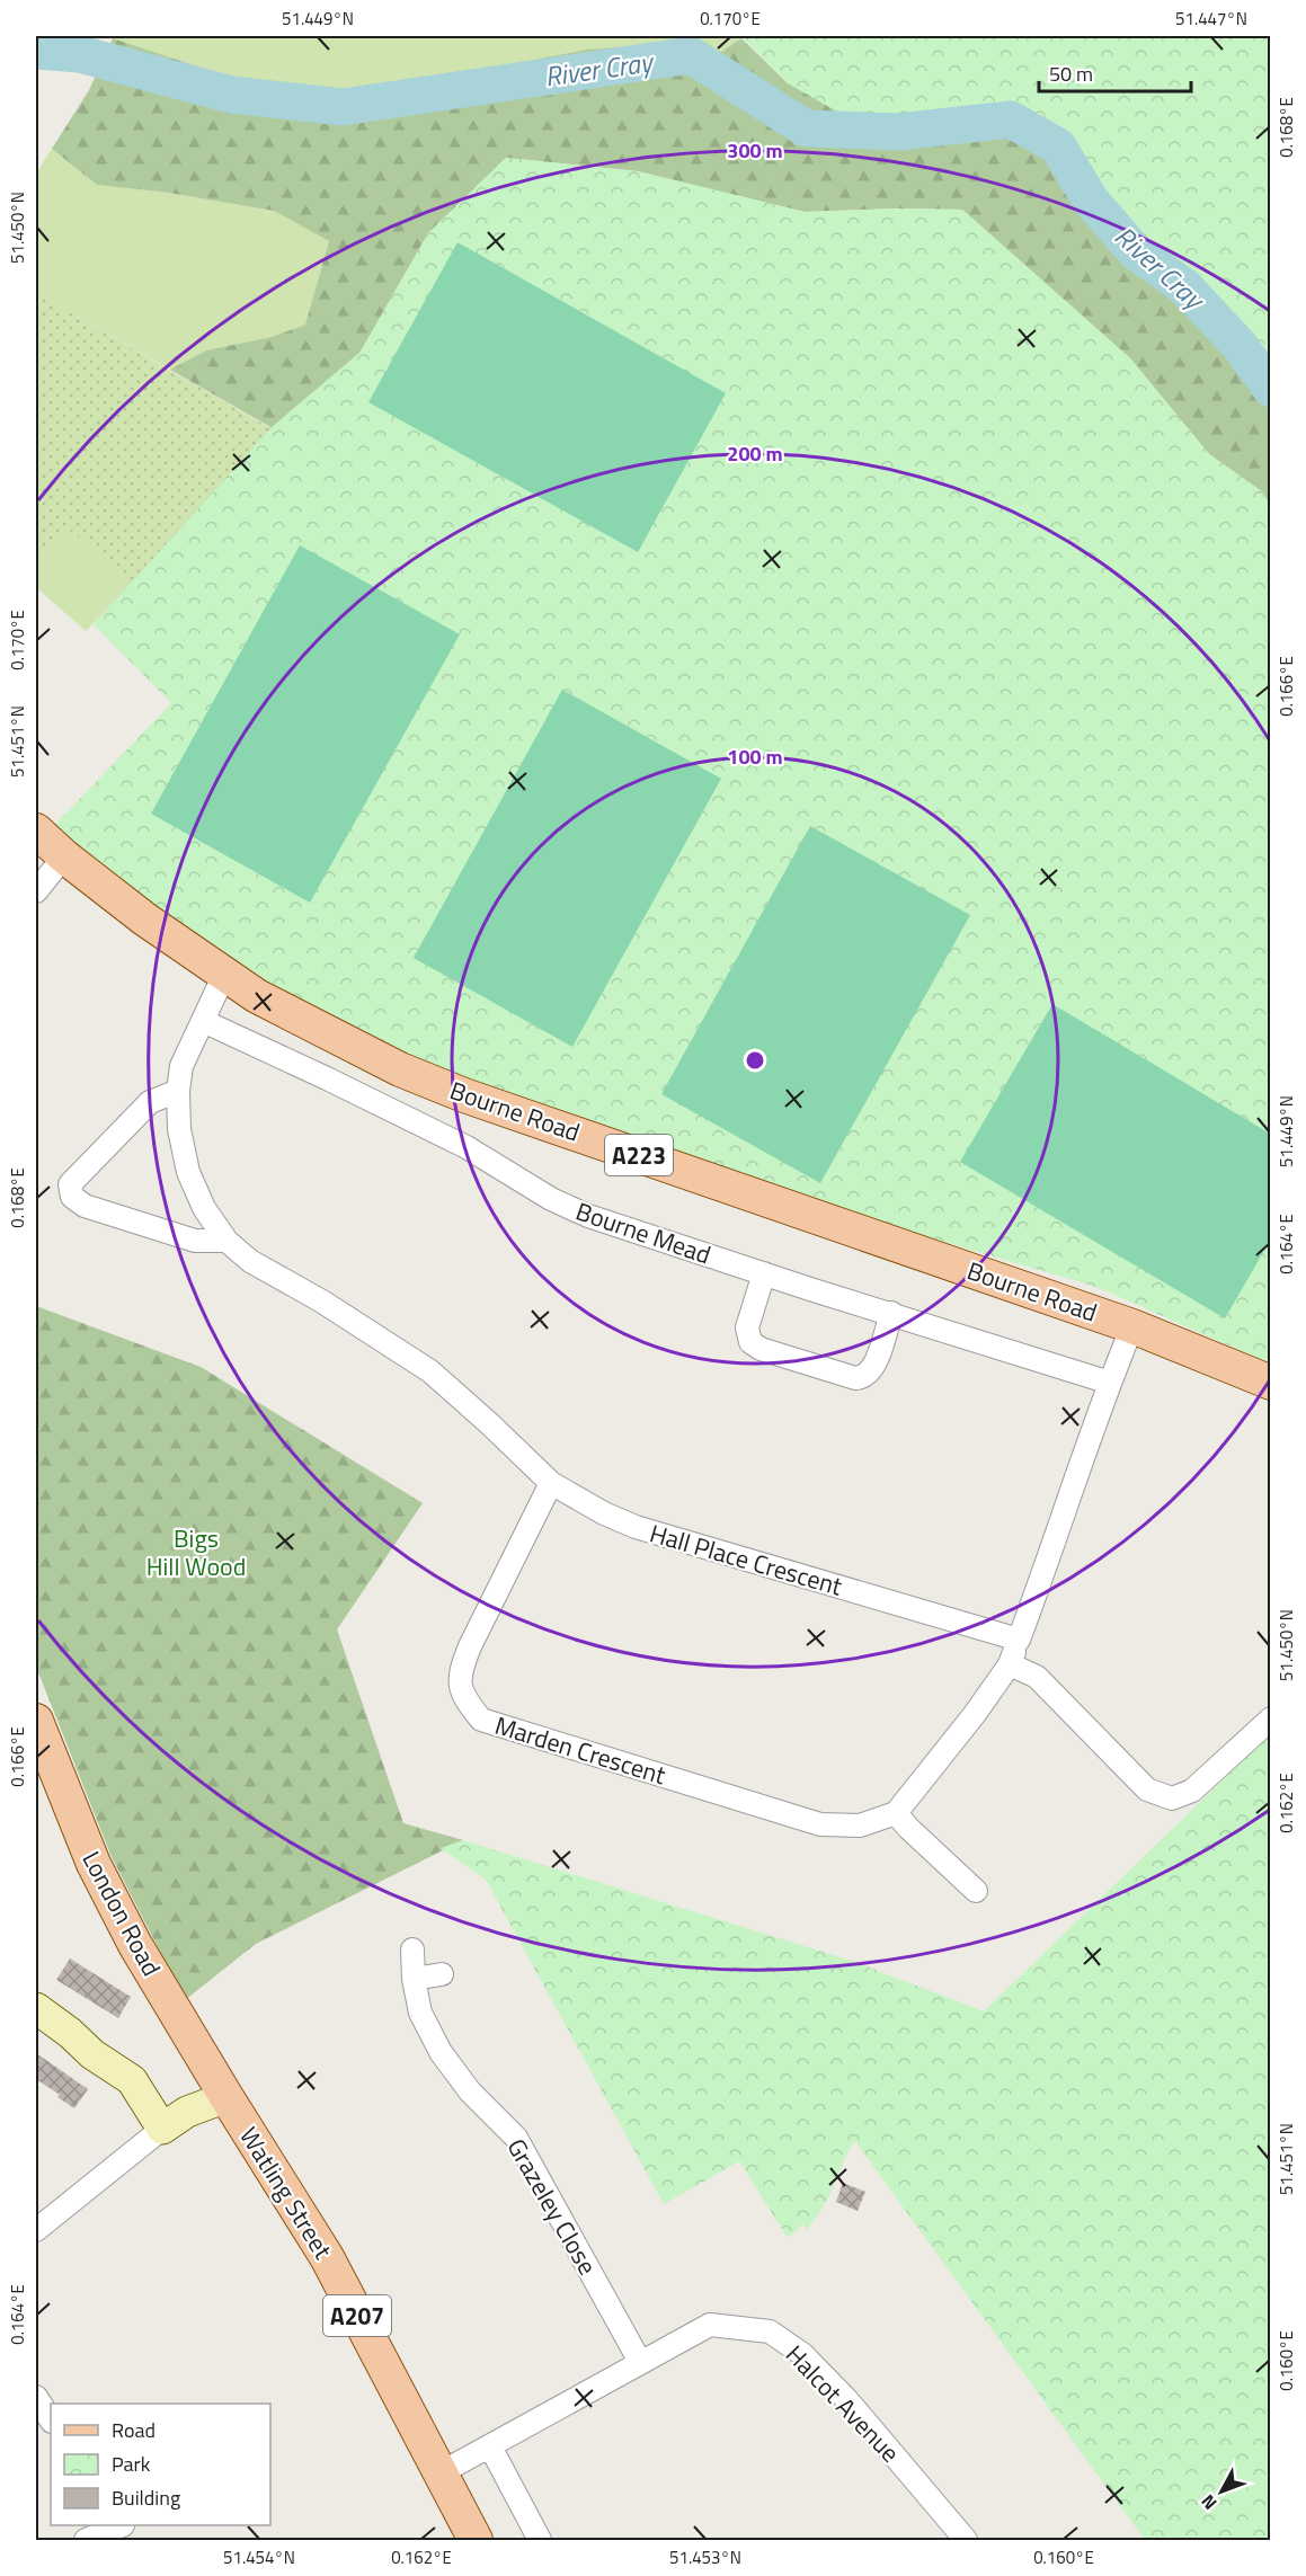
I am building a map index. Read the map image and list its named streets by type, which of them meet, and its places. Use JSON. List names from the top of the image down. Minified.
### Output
{"streets":{"main road":["Bourne Road","A223","London Road","Watling Street","A207"],"street":["Bourne Mead","Hall Place Crescent","Marden Crescent","Grazeley Close","Halcot Avenue"]},"crossings":[["Bourne Road","Hall Place Crescent"],["Bourne Mead","Hall Place Crescent"],["Hall Place Crescent","Marden Crescent"],["London Road","Watling Street"],["Watling Street","Halcot Avenue"],["Grazeley Close","Halcot Avenue"]],"water":["River Cray"],"parks":["Bigs Hill Wood"],"legend":["Road","Park","Building"],"scale_bar":"50 m","north":"bottom left","coordinates":["51.449°N","0.170°E","51.447°N","0.168°E","51.450°N","0.166°E","51.451°N","0.164°E","0.162°E","0.160°E","51.454°N","51.453°N"],"rings":["300 m","200 m","100 m"]}
